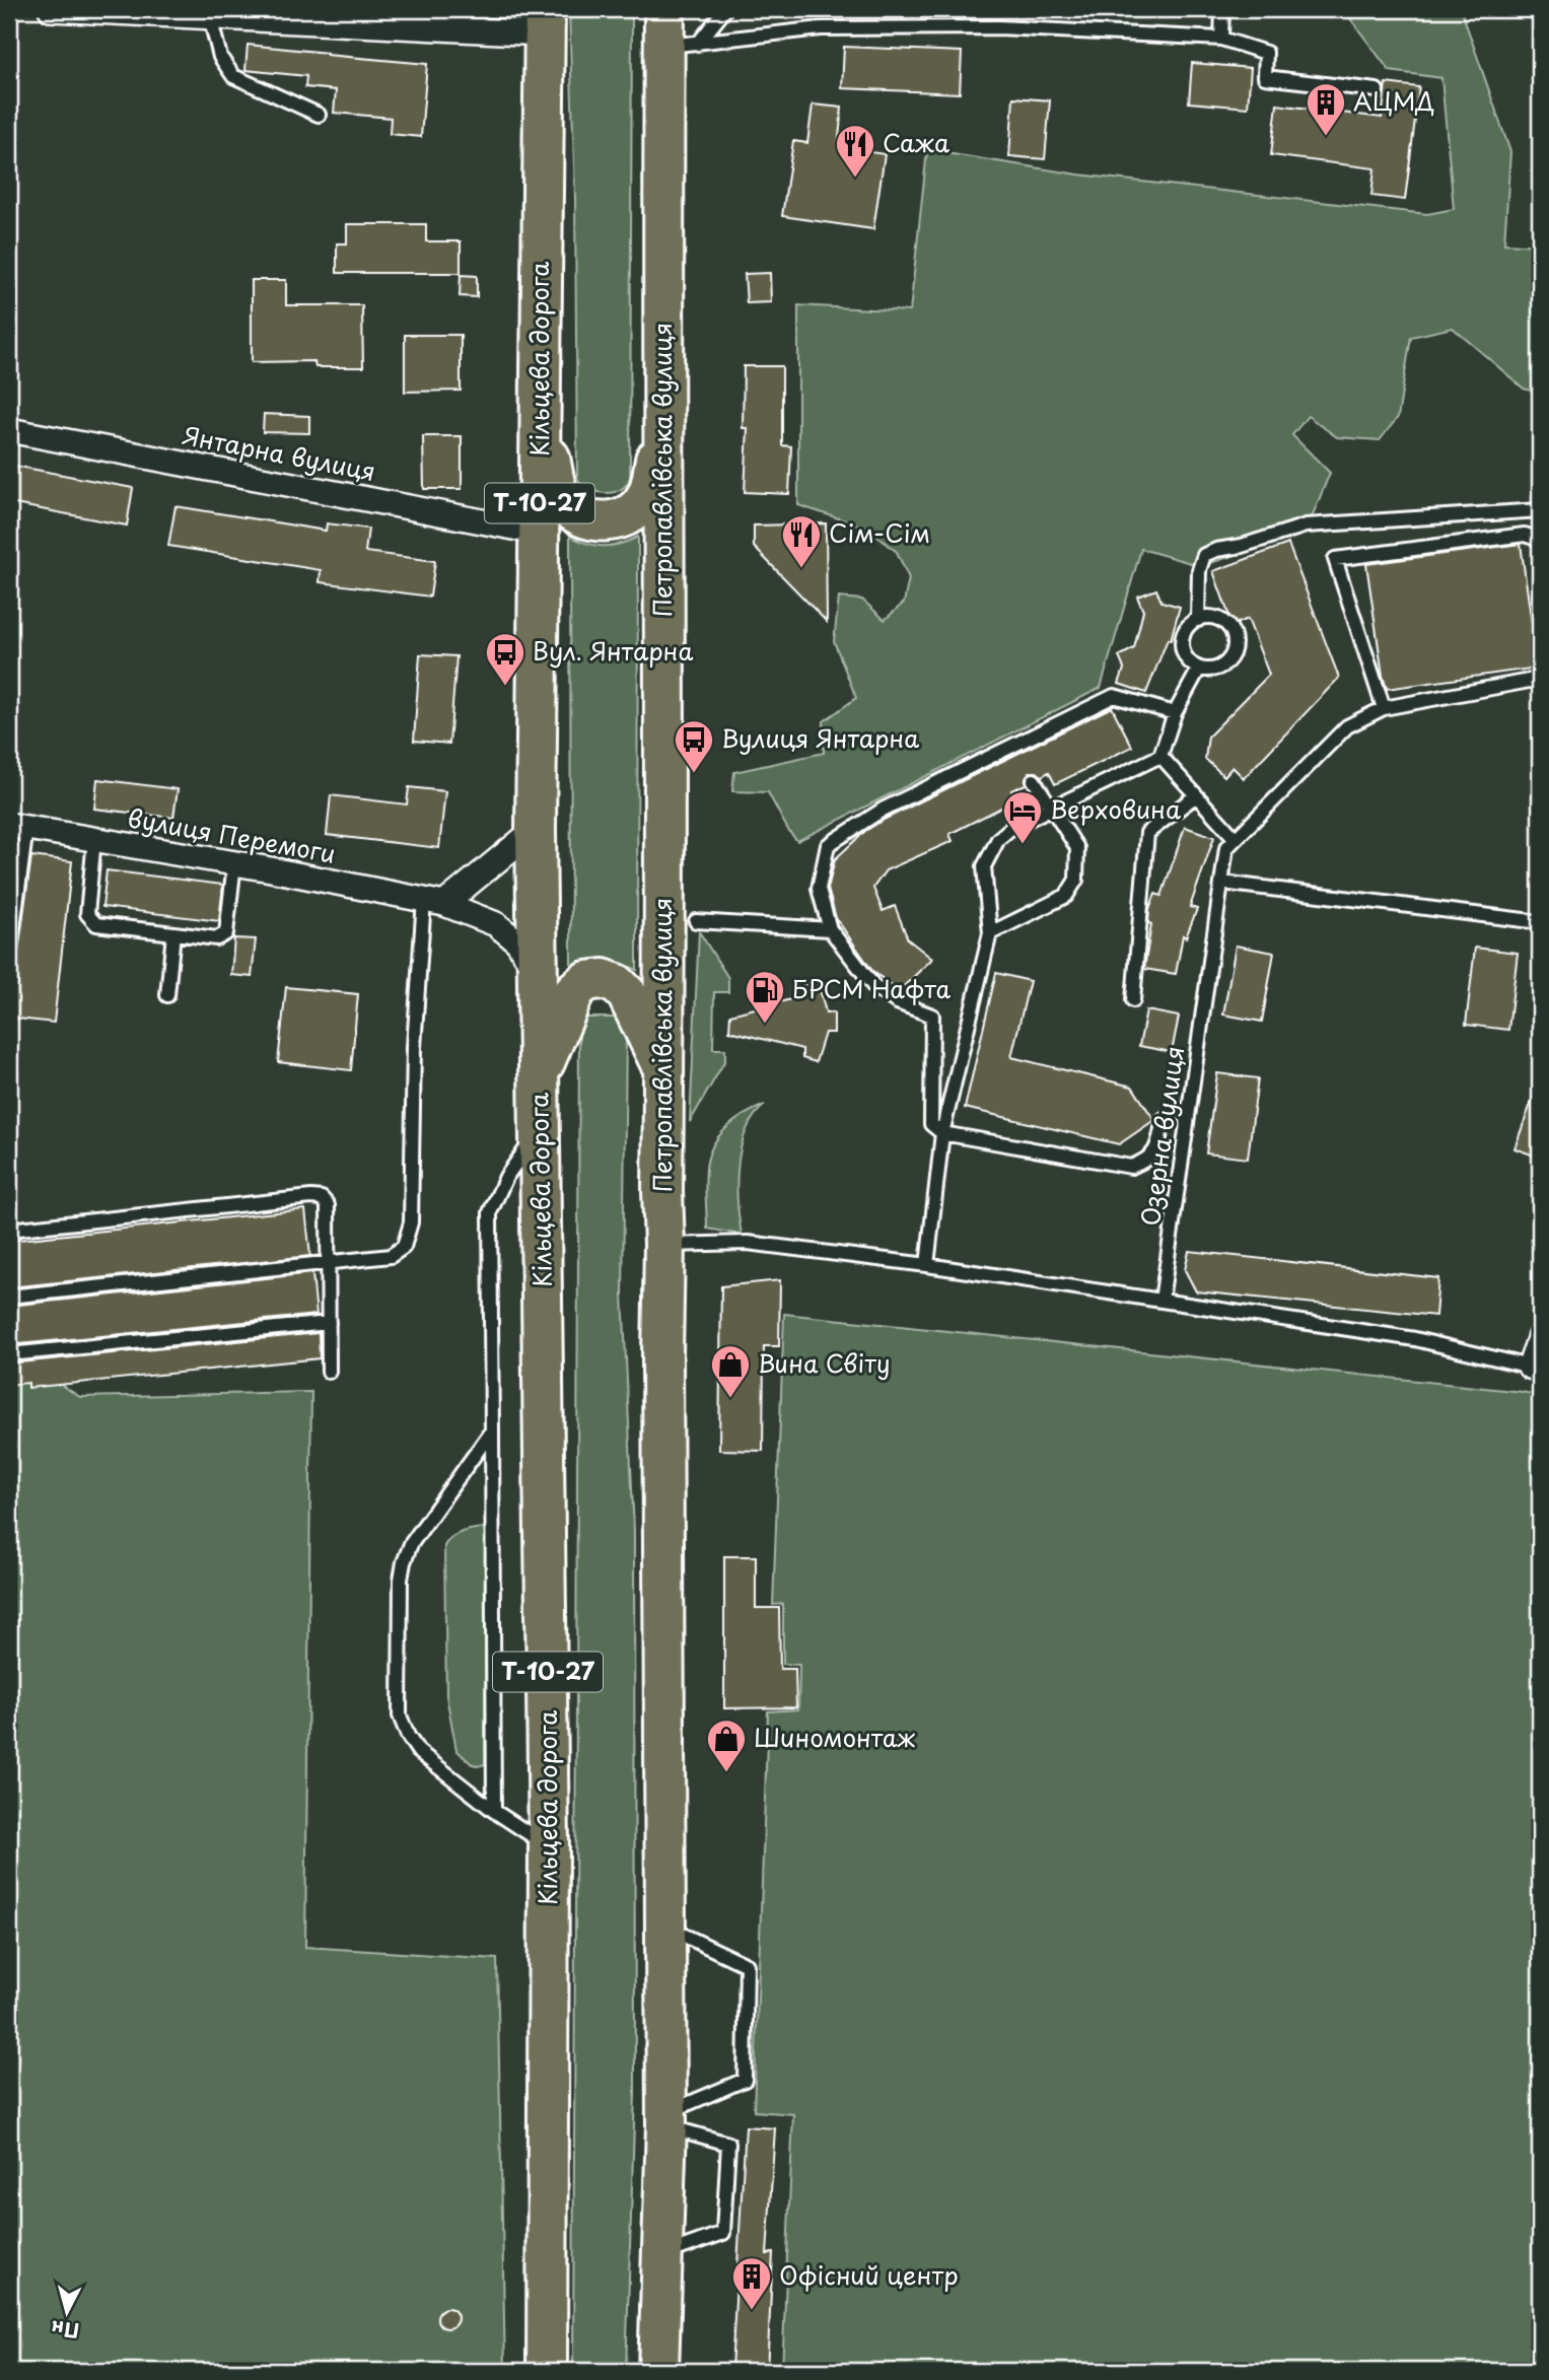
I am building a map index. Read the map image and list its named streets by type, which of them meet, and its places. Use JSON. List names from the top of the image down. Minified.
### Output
{"streets":{"highway":["Кільцева дорога","Петропавлівська вулиця","Т-10-27"],"street":["Янтарна вулиця","вулиця Перемоги"],"lane":["Озерна вулиця"]},"crossings":[["Кільцева дорога","Янтарна вулиця"],["Кільцева дорога","вулиця Перемоги"]],"places":{"building":["АЦМД","Офісний центр"],"restaurant":["Сажа","Сім-Сім"],"bus stop":["Вул. Янтарна","Вулиця Янтарна"],"hotel":["Верховина"],"fuel station":["БРСМ Нафта"],"shop":["Вина Світу","Шиномонтаж"]},"north":"bottom"}
